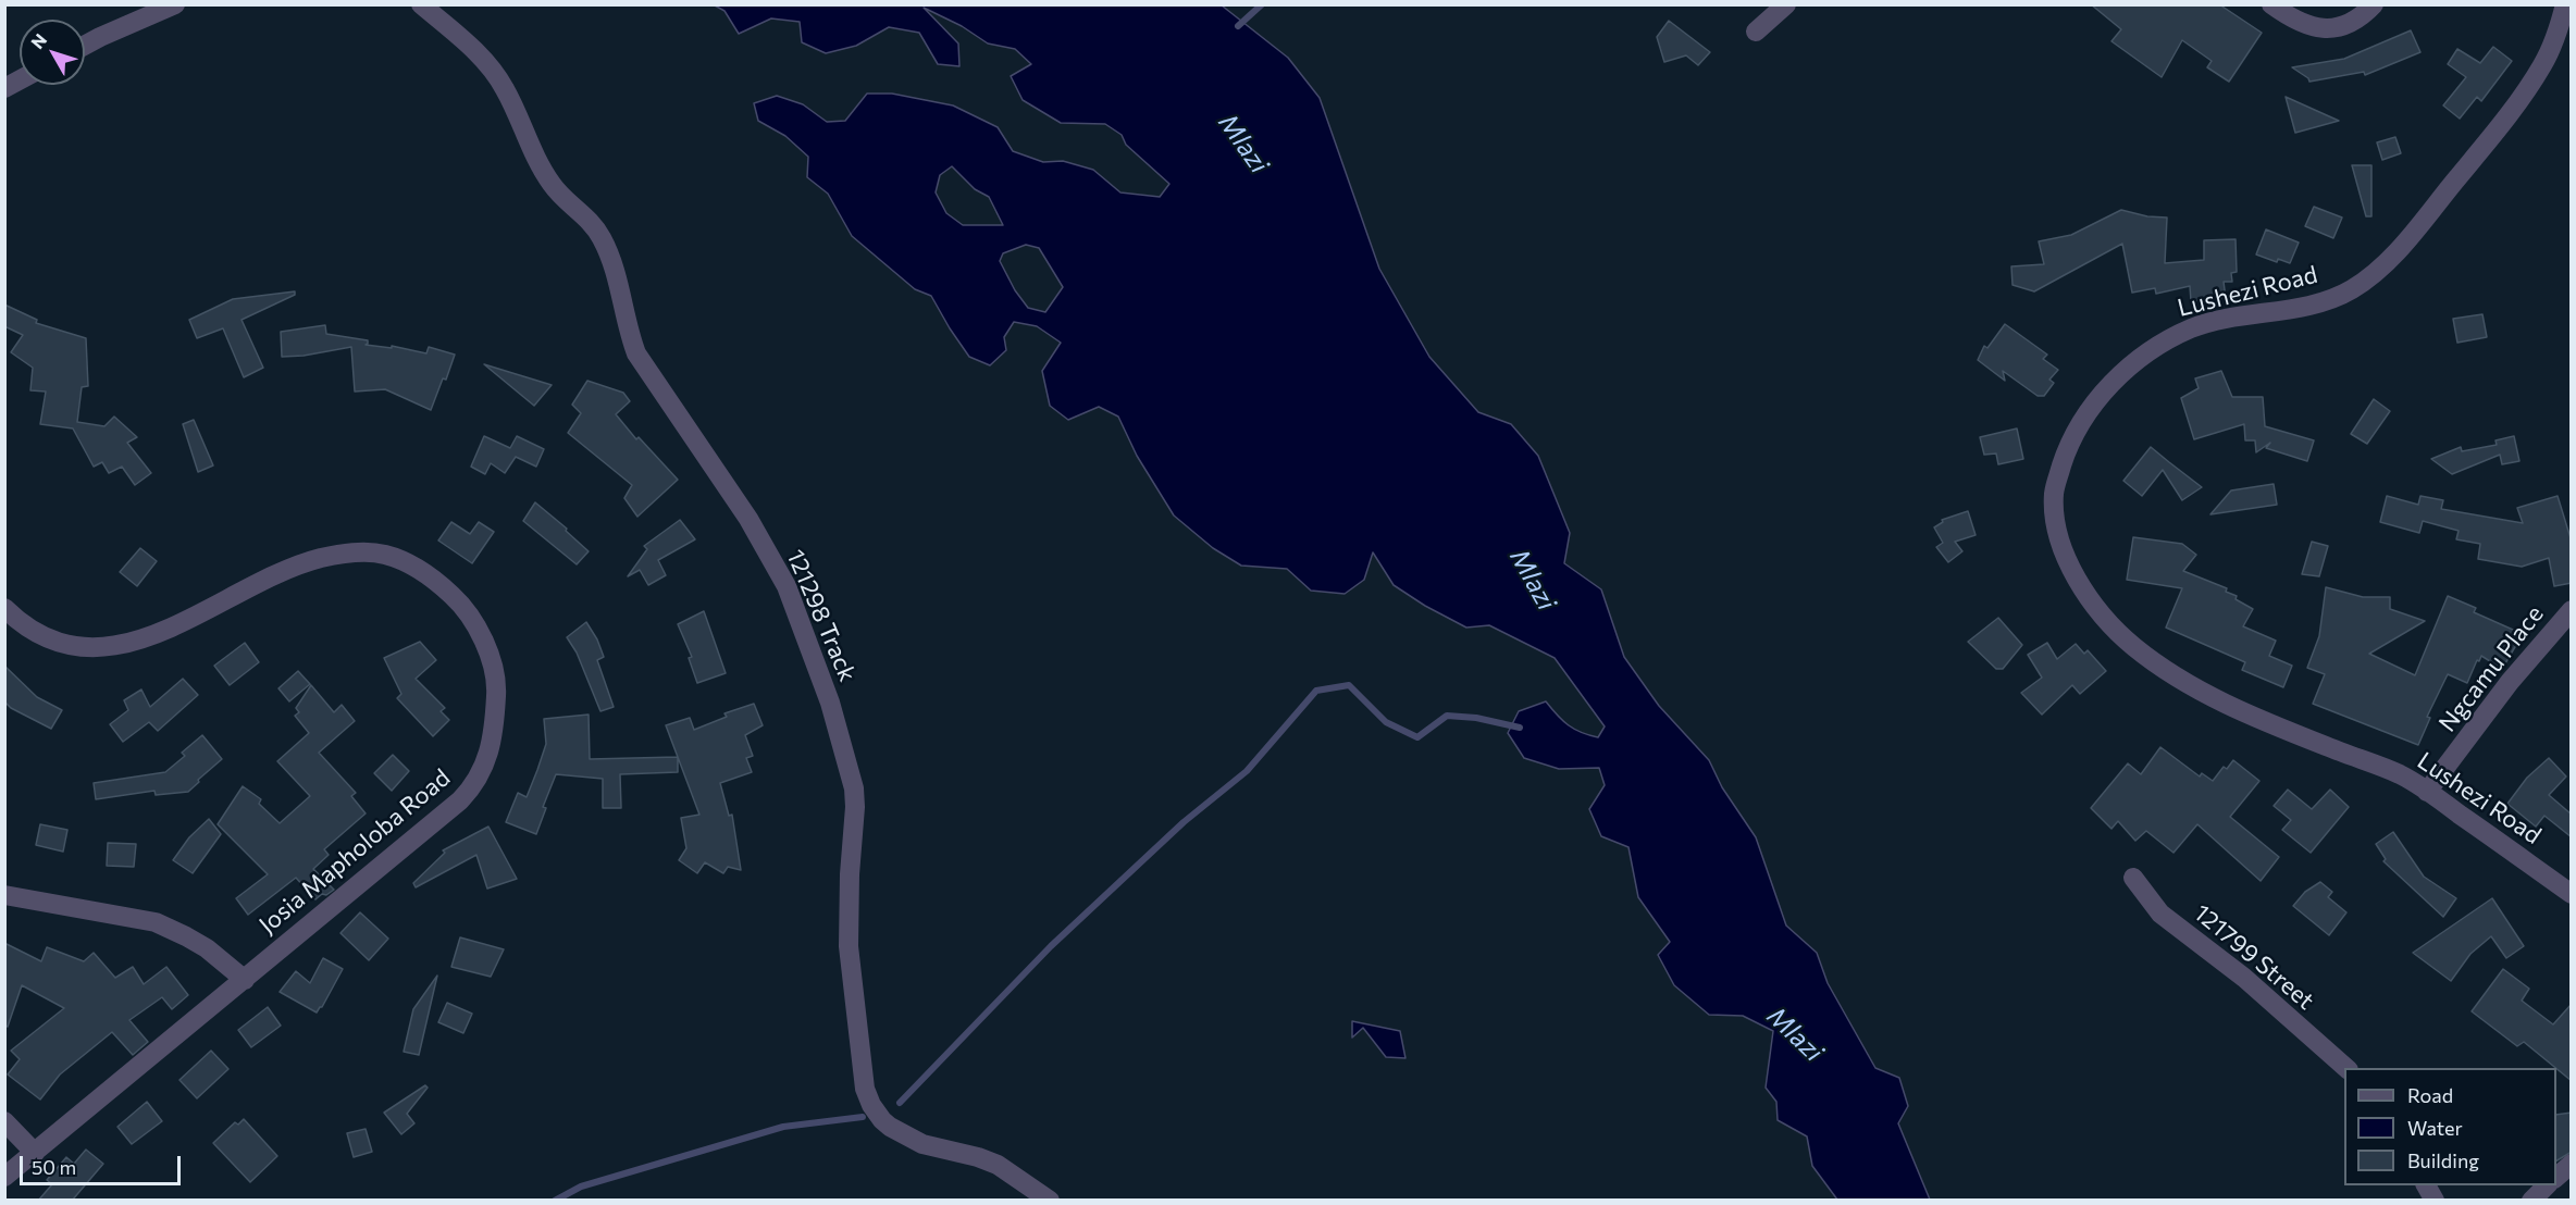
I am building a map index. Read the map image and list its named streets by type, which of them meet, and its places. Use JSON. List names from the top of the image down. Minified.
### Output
{"streets":{"street":["Lushezi Road","121298 Track","Ngcamu Place","Josia Mapholoba Road","121799 Street"]},"crossings":[["Lushezi Road","Ngcamu Place"]],"water":["Mlazi"],"legend":["Road","Water","Building"],"scale_bar":"50 m","north":"top left"}
